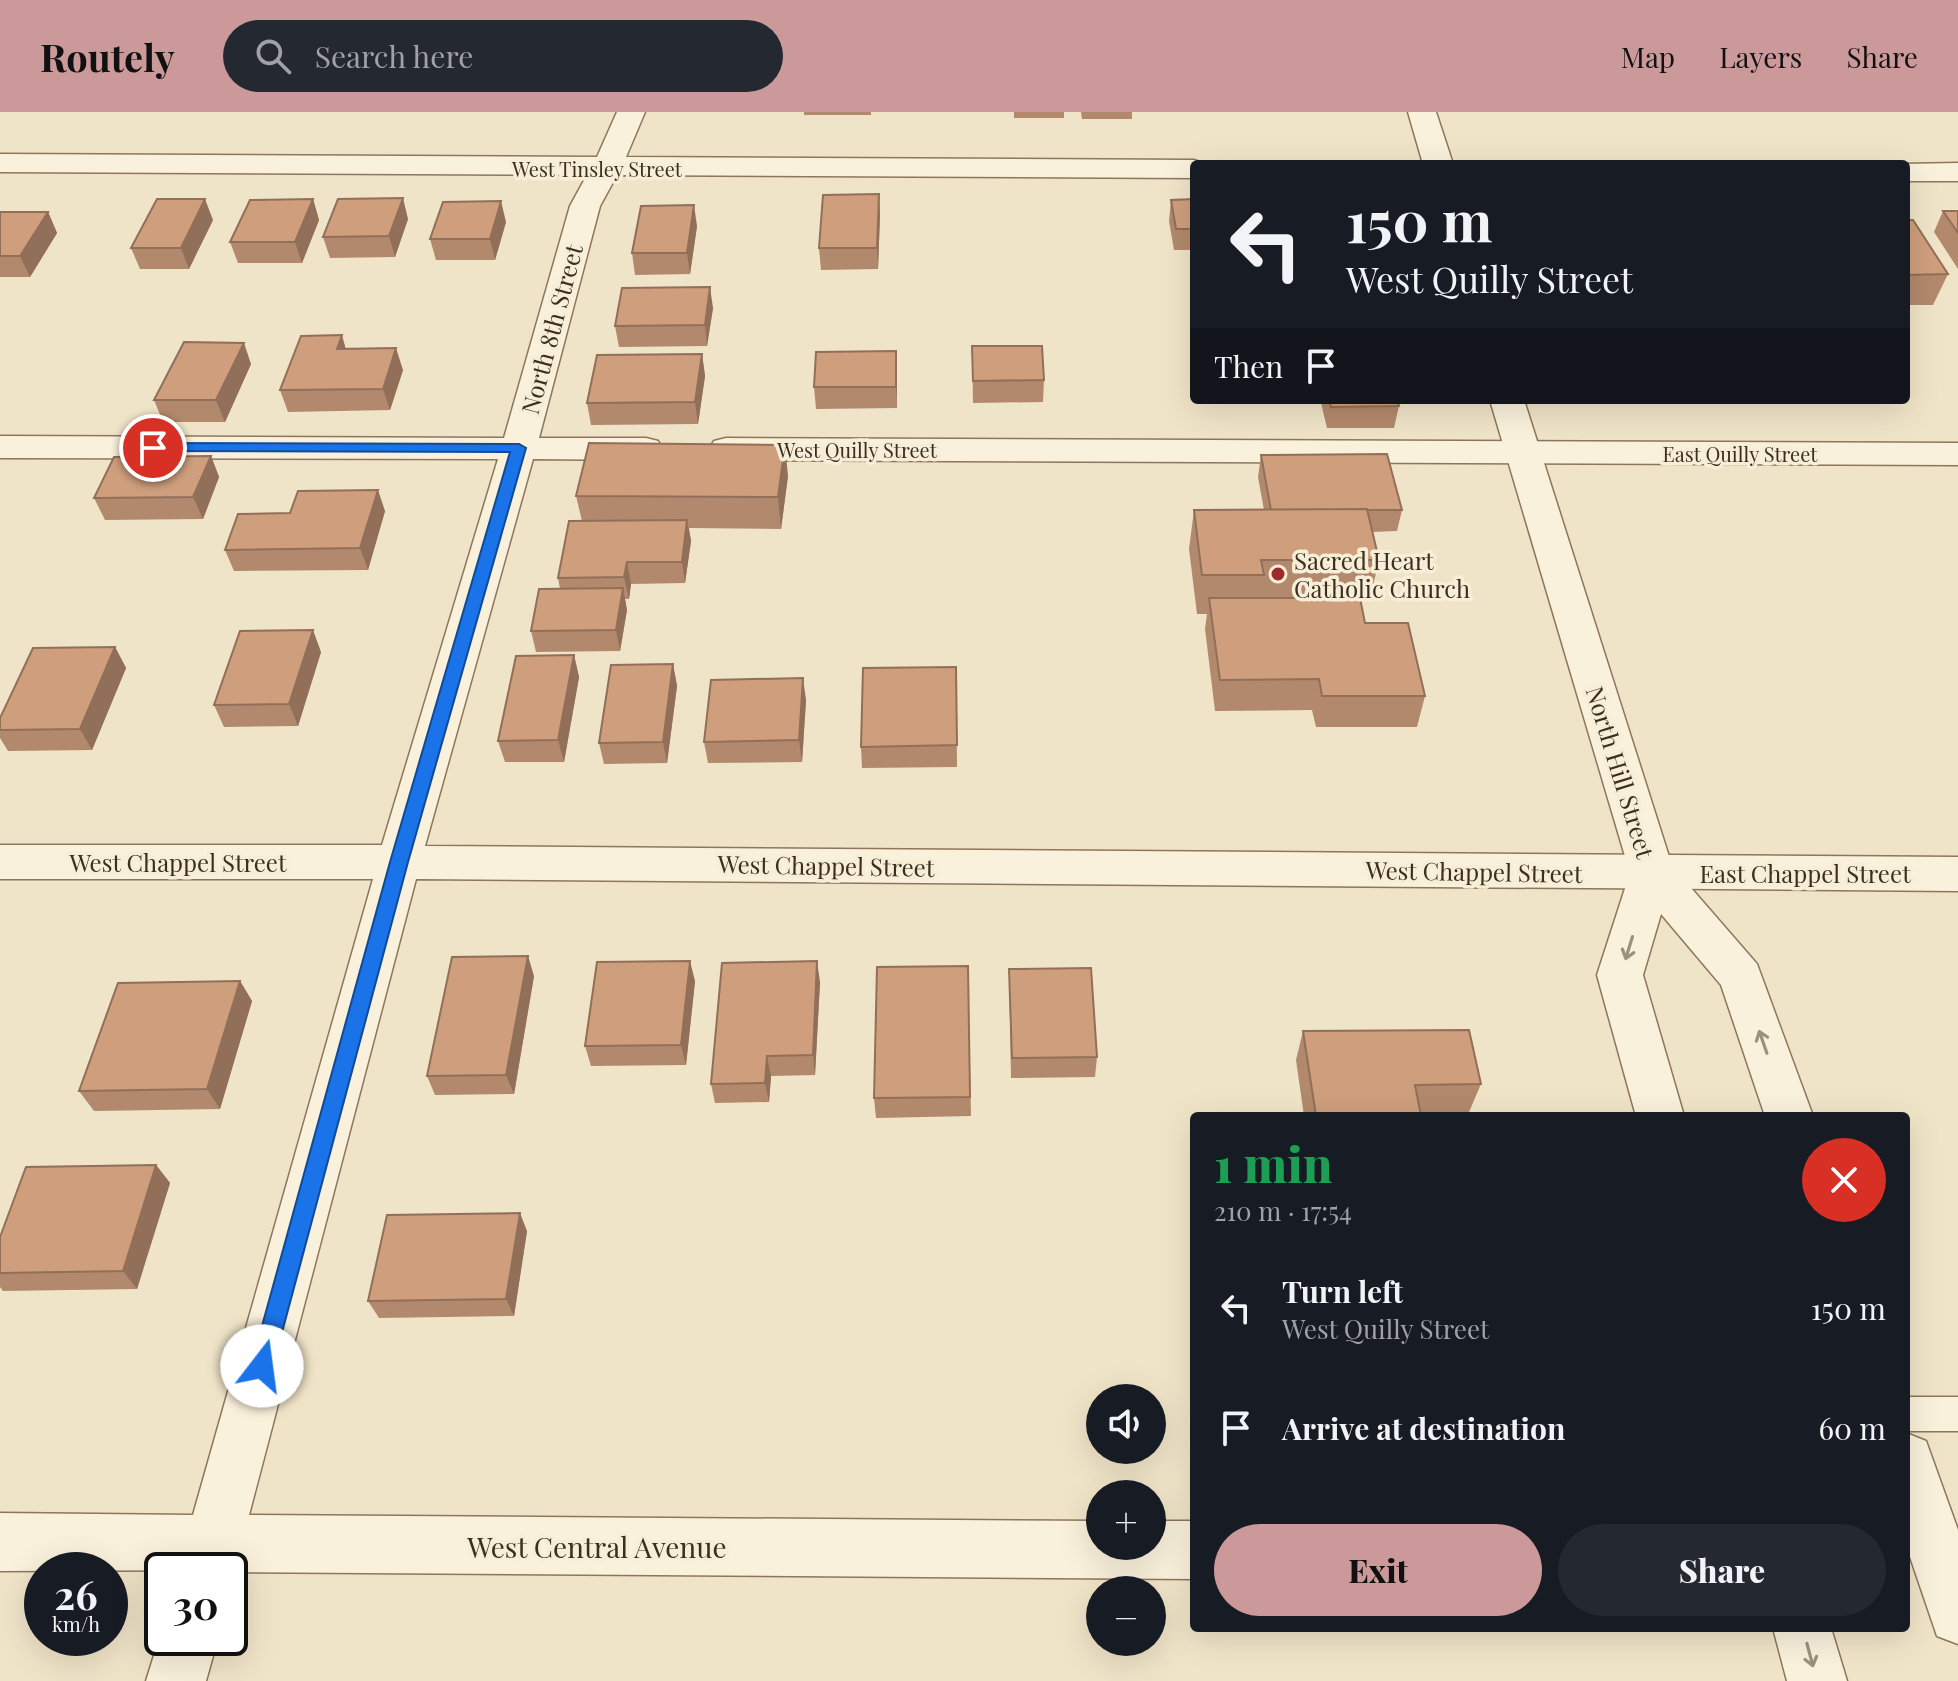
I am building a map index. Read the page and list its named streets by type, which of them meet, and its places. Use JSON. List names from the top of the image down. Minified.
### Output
{"streets":{"street":["West Tinsley Street","North 8th Street","West Quilly Street","East Quilly Street","North Hill Street","West Chappel Street","East Chappel Street","West Central Avenue"]},"crossings":[["West Tinsley Street","North 8th Street"],["North 8th Street","West Quilly Street"],["North 8th Street","West Chappel Street"],["West Quilly Street","East Quilly Street"],["West Quilly Street","North Hill Street"],["East Quilly Street","North Hill Street"],["North Hill Street","West Chappel Street"],["North Hill Street","East Chappel Street"],["West Chappel Street","East Chappel Street"]],"one_way":["North Hill Street"],"places":["Sacred Heart Catholic Church"],"page":{"header":"Routely","search":"Search here","nav":["Map","Layers","Share"],"turn":["150 m","West Quilly Street"],"then":"Then","heading":["1 min","210 m · 17:54"],"list":[{"name":"Turn left","note":"West Quilly Street","value":"150 m"},{"name":"Arrive at destination","value":"60 m"}],"map_buttons":["+","−"],"buttons":["Exit","Share"],"speed":"26 km/h","limit":"30"}}
